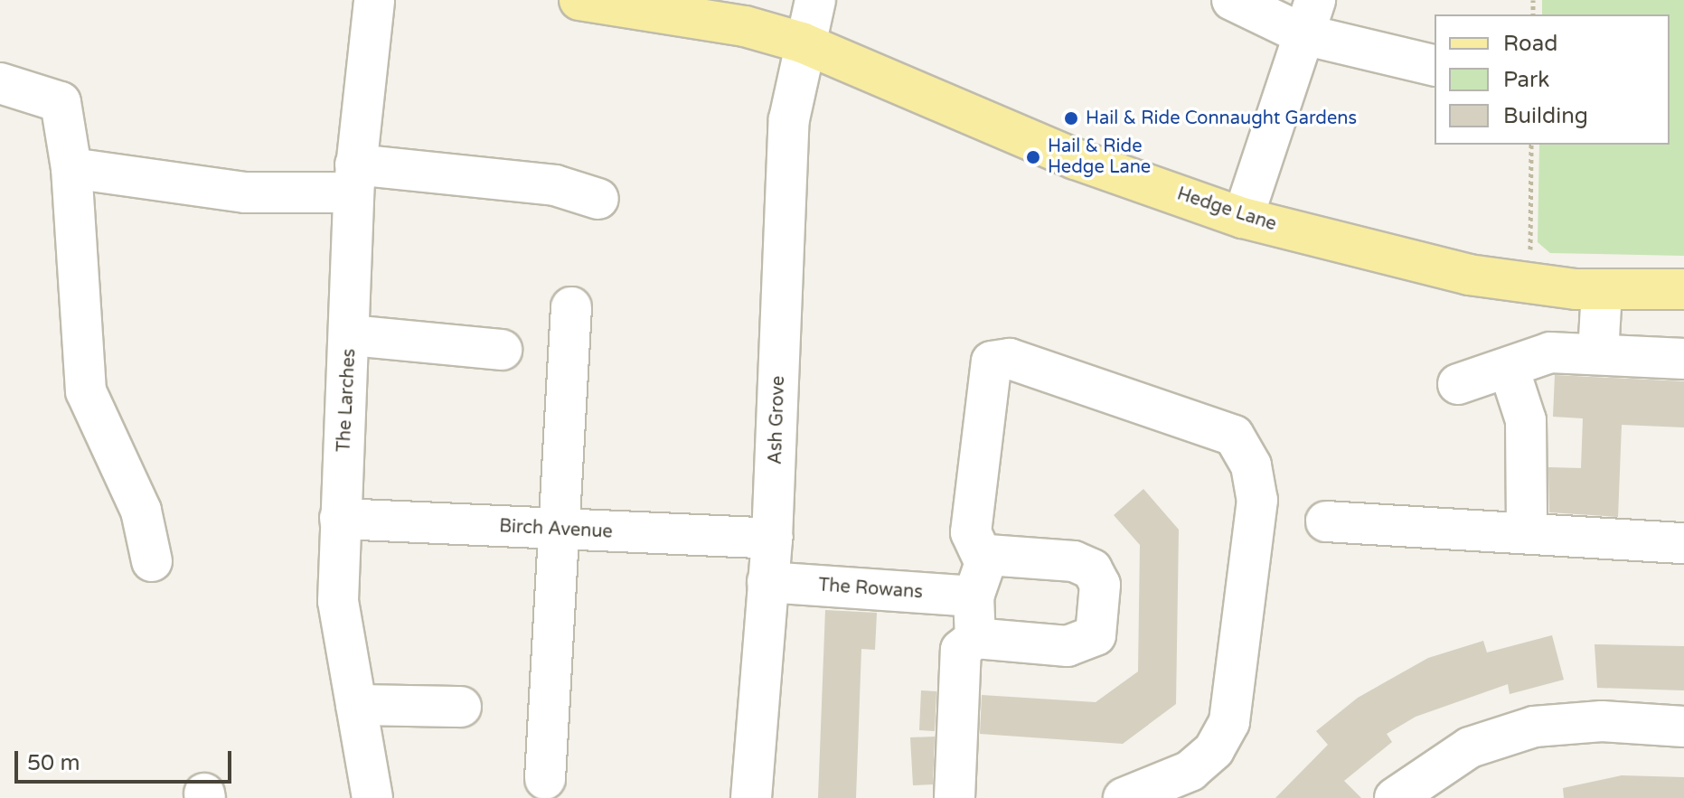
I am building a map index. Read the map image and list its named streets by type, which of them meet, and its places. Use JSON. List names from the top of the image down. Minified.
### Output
{"streets":{"main road":["Hedge Lane"],"street":["The Larches","Ash Grove","Birch Avenue","The Rowans"]},"crossings":[["Hedge Lane","Ash Grove"],["The Larches","Birch Avenue"],["Ash Grove","Birch Avenue"],["Ash Grove","The Rowans"]],"places":["Hail & Ride Connaught Gardens","Hail & Ride Hedge Lane"],"legend":["Road","Park","Building"],"scale_bar":"50 m"}
